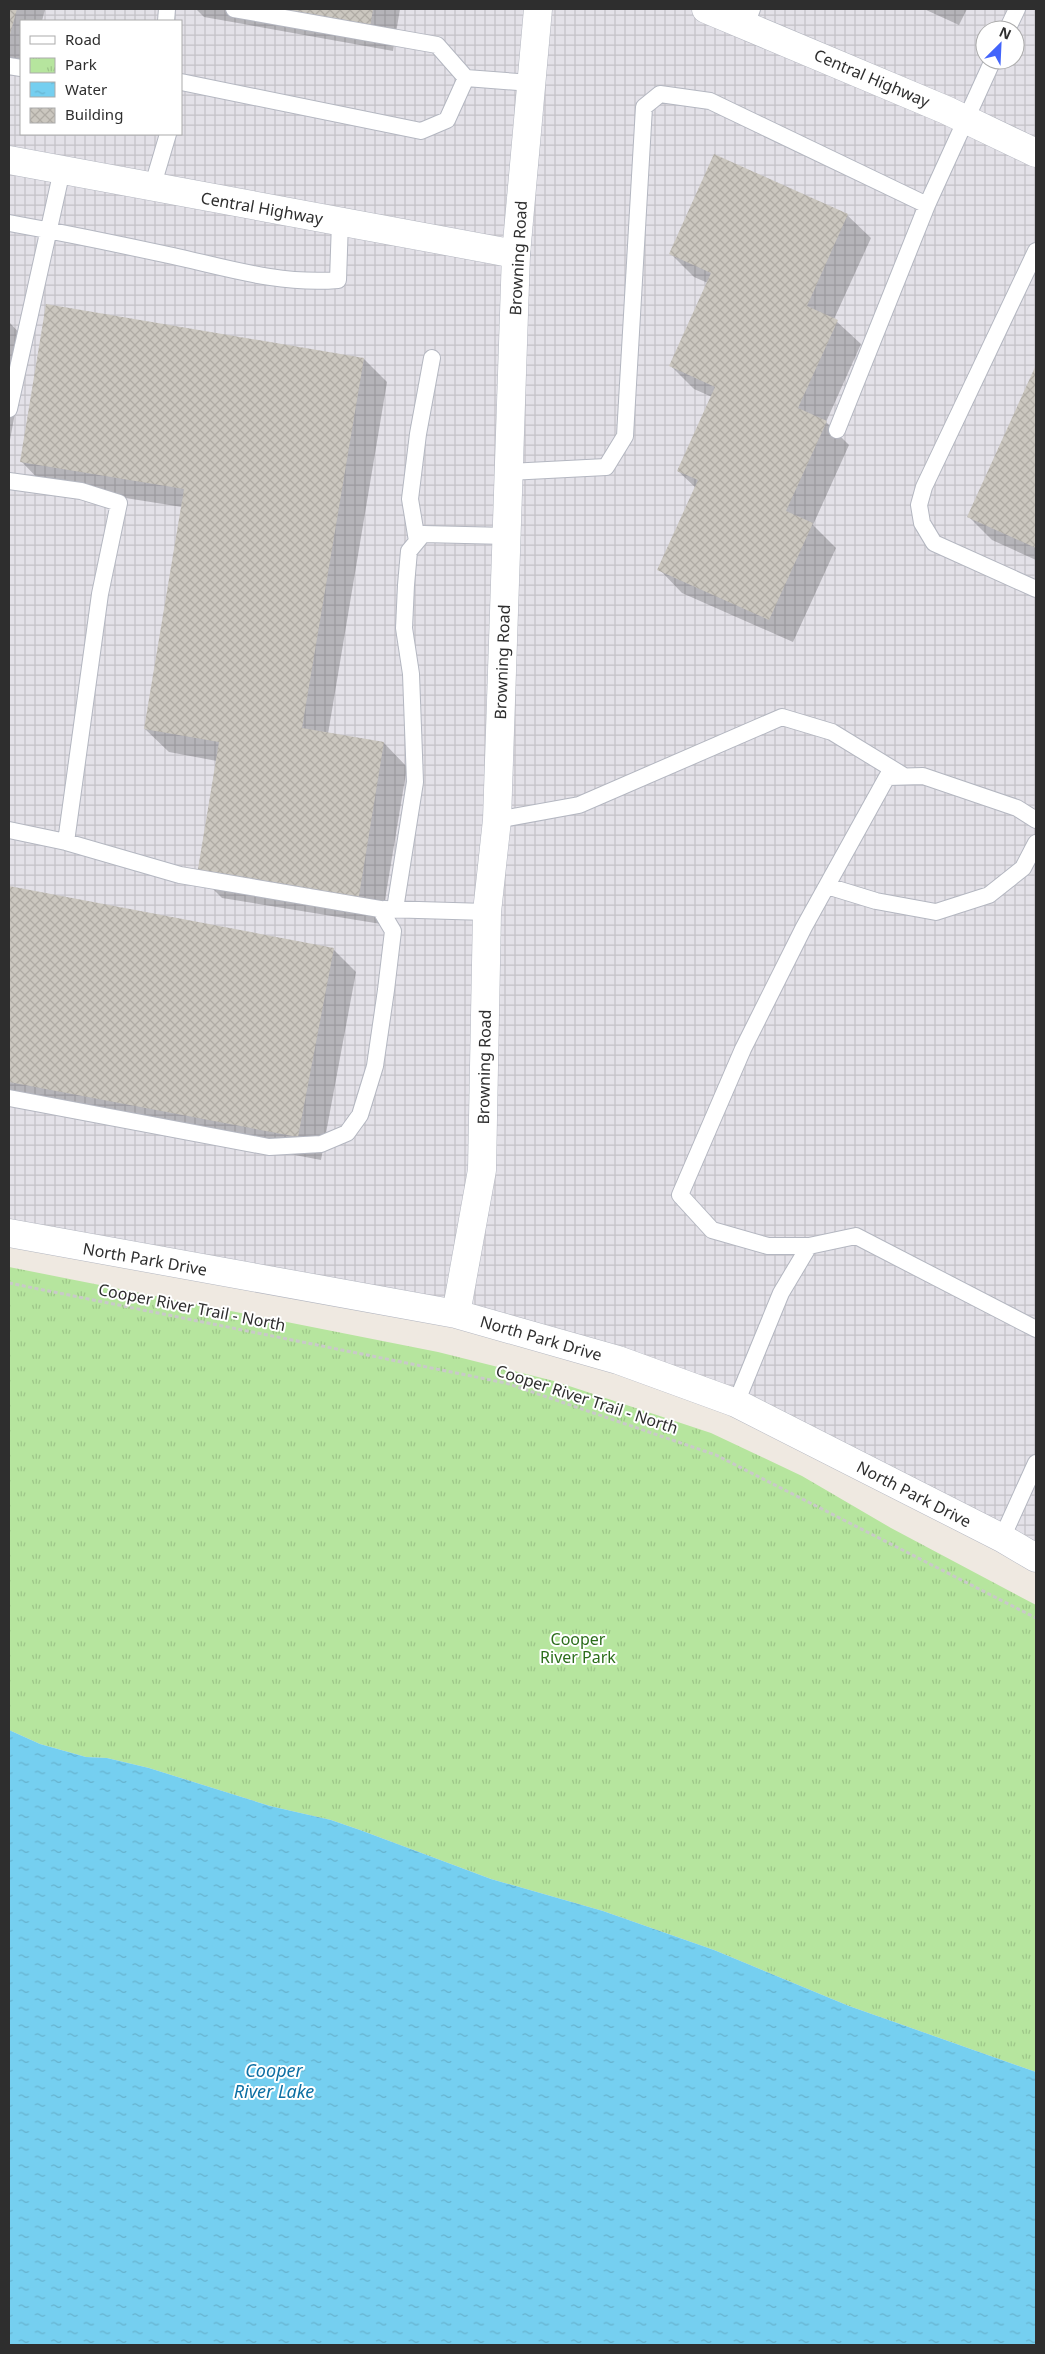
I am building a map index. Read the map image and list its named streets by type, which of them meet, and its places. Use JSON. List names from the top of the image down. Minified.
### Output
{"streets":{"street":["Central Highway","Browning Road","North Park Drive"],"path":["Cooper River Trail - North"]},"crossings":[["Central Highway","Browning Road"],["Browning Road","North Park Drive"]],"water":["Cooper River Lake"],"parks":["Cooper River Park"],"legend":["Road","Park","Water","Building"],"north":"top right"}
